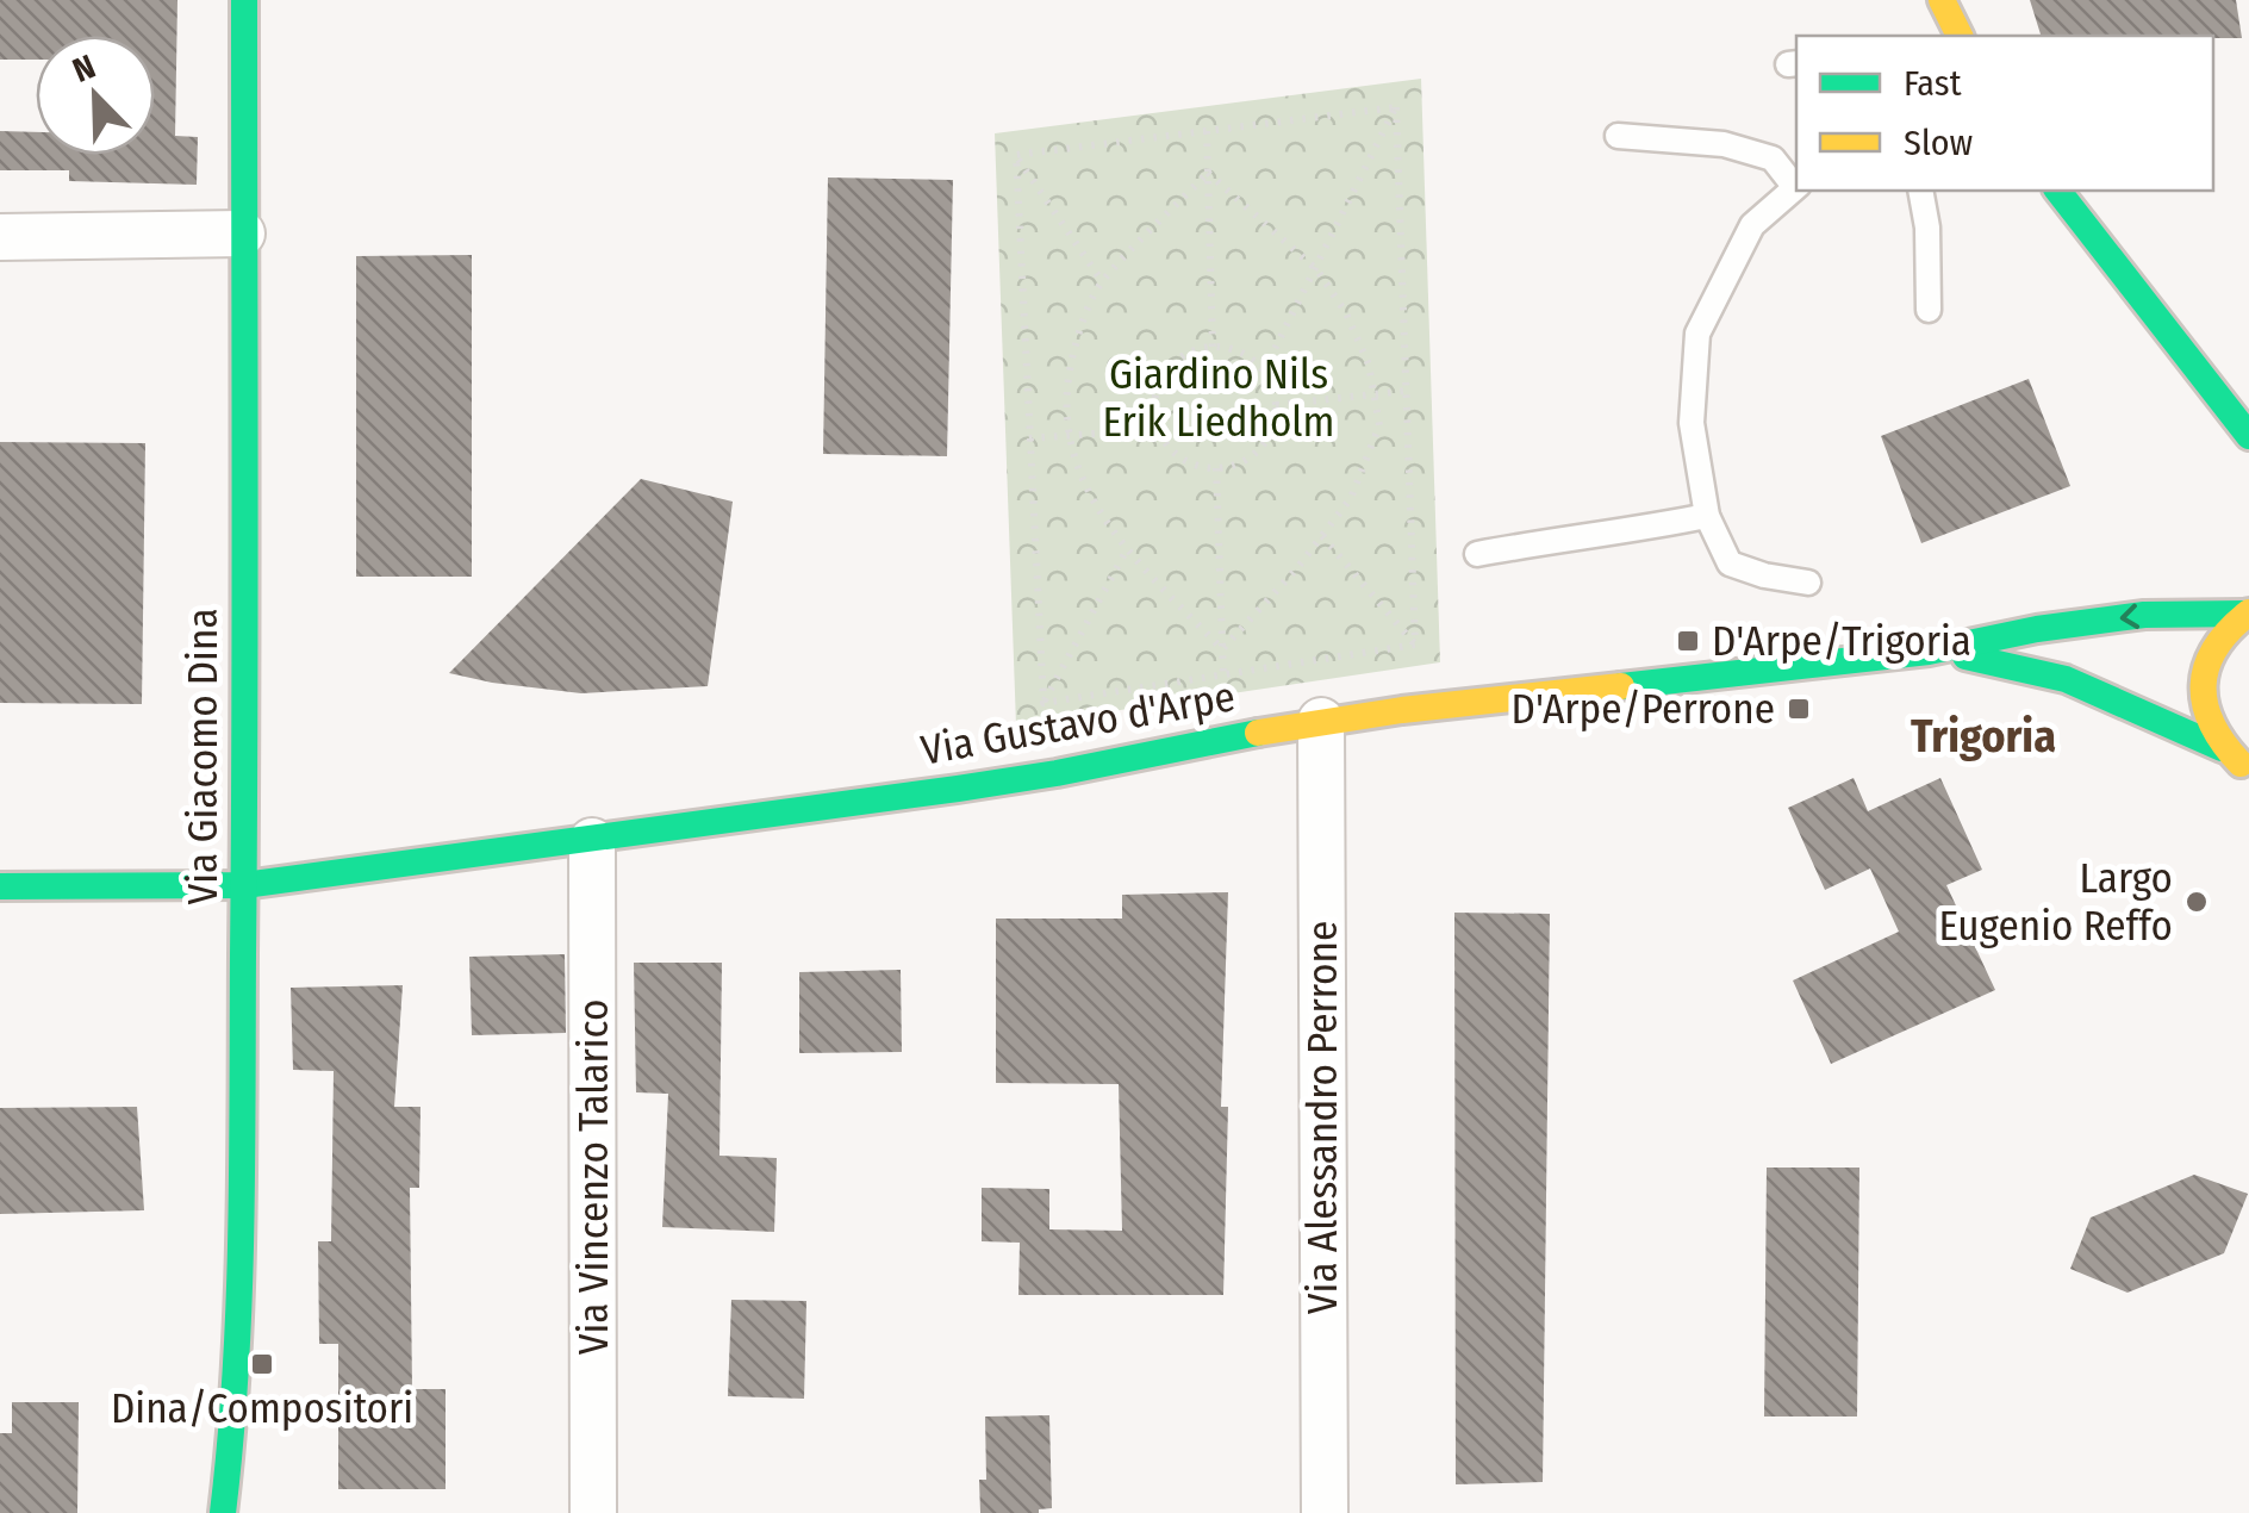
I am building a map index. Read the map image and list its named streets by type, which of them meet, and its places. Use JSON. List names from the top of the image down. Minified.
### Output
{"streets":{"street":["Via Gustavo d'Arpe","Via Giacomo Dina","Via Alessandro Perrone","Via Vincenzo Talarico"]},"crossings":[["Via Gustavo d'Arpe","Via Giacomo Dina"],["Via Gustavo d'Arpe","Via Alessandro Perrone"],["Via Gustavo d'Arpe","Via Vincenzo Talarico"]],"districts":["Trigoria"],"parks":["Giardino Nils Erik Liedholm"],"places":{"transit":["D'Arpe/Trigoria","D'Arpe/Perrone","Dina/Compositori"],"other":["Largo Eugenio Reffo"]},"legend":["Fast","Slow"],"north":"top left"}
